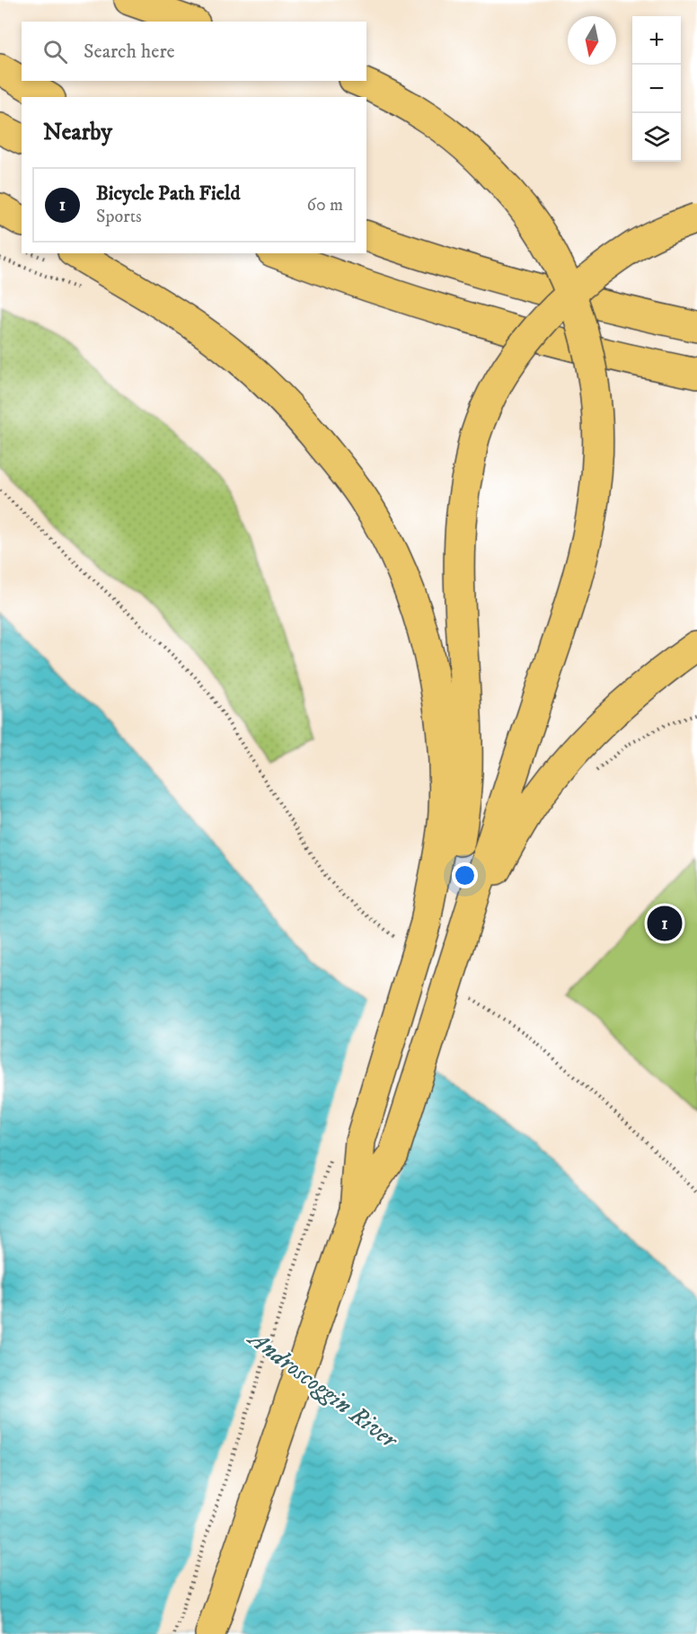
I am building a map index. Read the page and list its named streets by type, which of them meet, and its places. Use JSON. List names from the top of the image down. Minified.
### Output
{"water":["Androscoggin River"],"north":"bottom","page":{"map_buttons":["+","−"],"search":"Search here","heading":"Nearby","list":[{"mark":"1","name":"Bicycle Path Field","note":"Sports","value":"60 m"}],"pins":"1"}}
